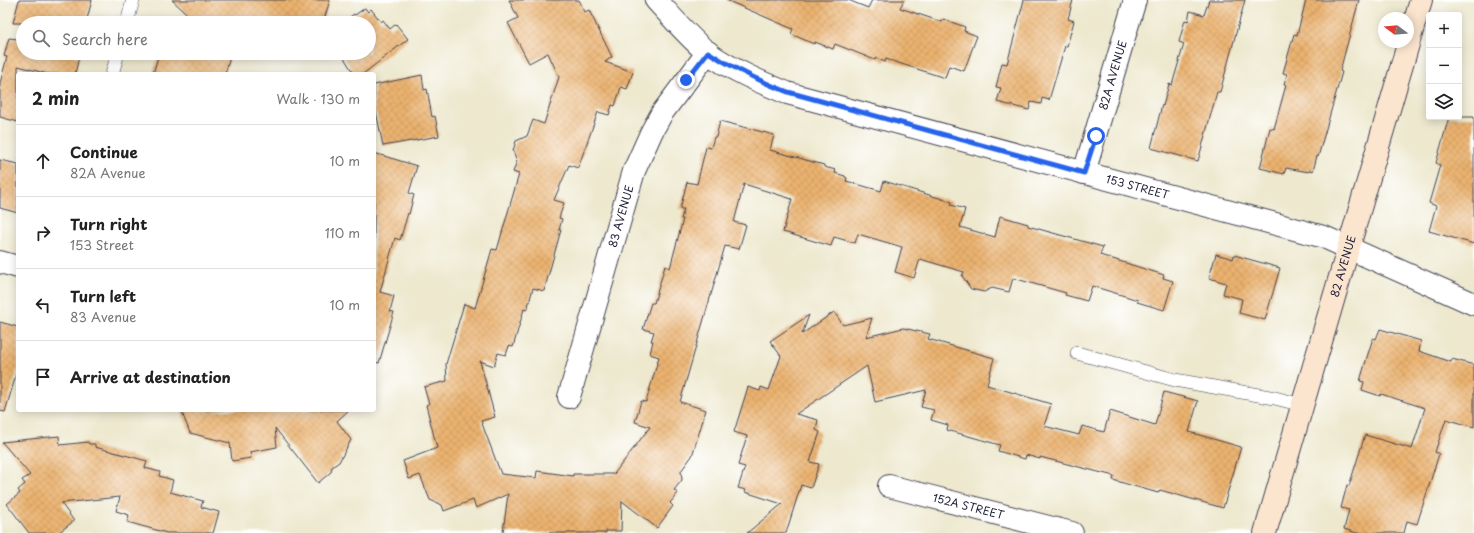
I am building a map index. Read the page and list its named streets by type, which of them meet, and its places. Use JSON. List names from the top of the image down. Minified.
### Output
{"streets":{"street":["82A AVENUE","153 STREET","83 AVENUE","82 AVENUE","152A STREET"]},"crossings":[["82A AVENUE","153 STREET"],["153 STREET","83 AVENUE"],["153 STREET","82 AVENUE"]],"north":"left","page":{"map_buttons":["+","−"],"search":"Search here","heading":["2 min","Walk · 130 m"],"list":[["Continue","82A Avenue","10 m"],["Turn right","153 Street","110 m"],["Turn left","83 Avenue","10 m"],"Arrive at destination"]}}
